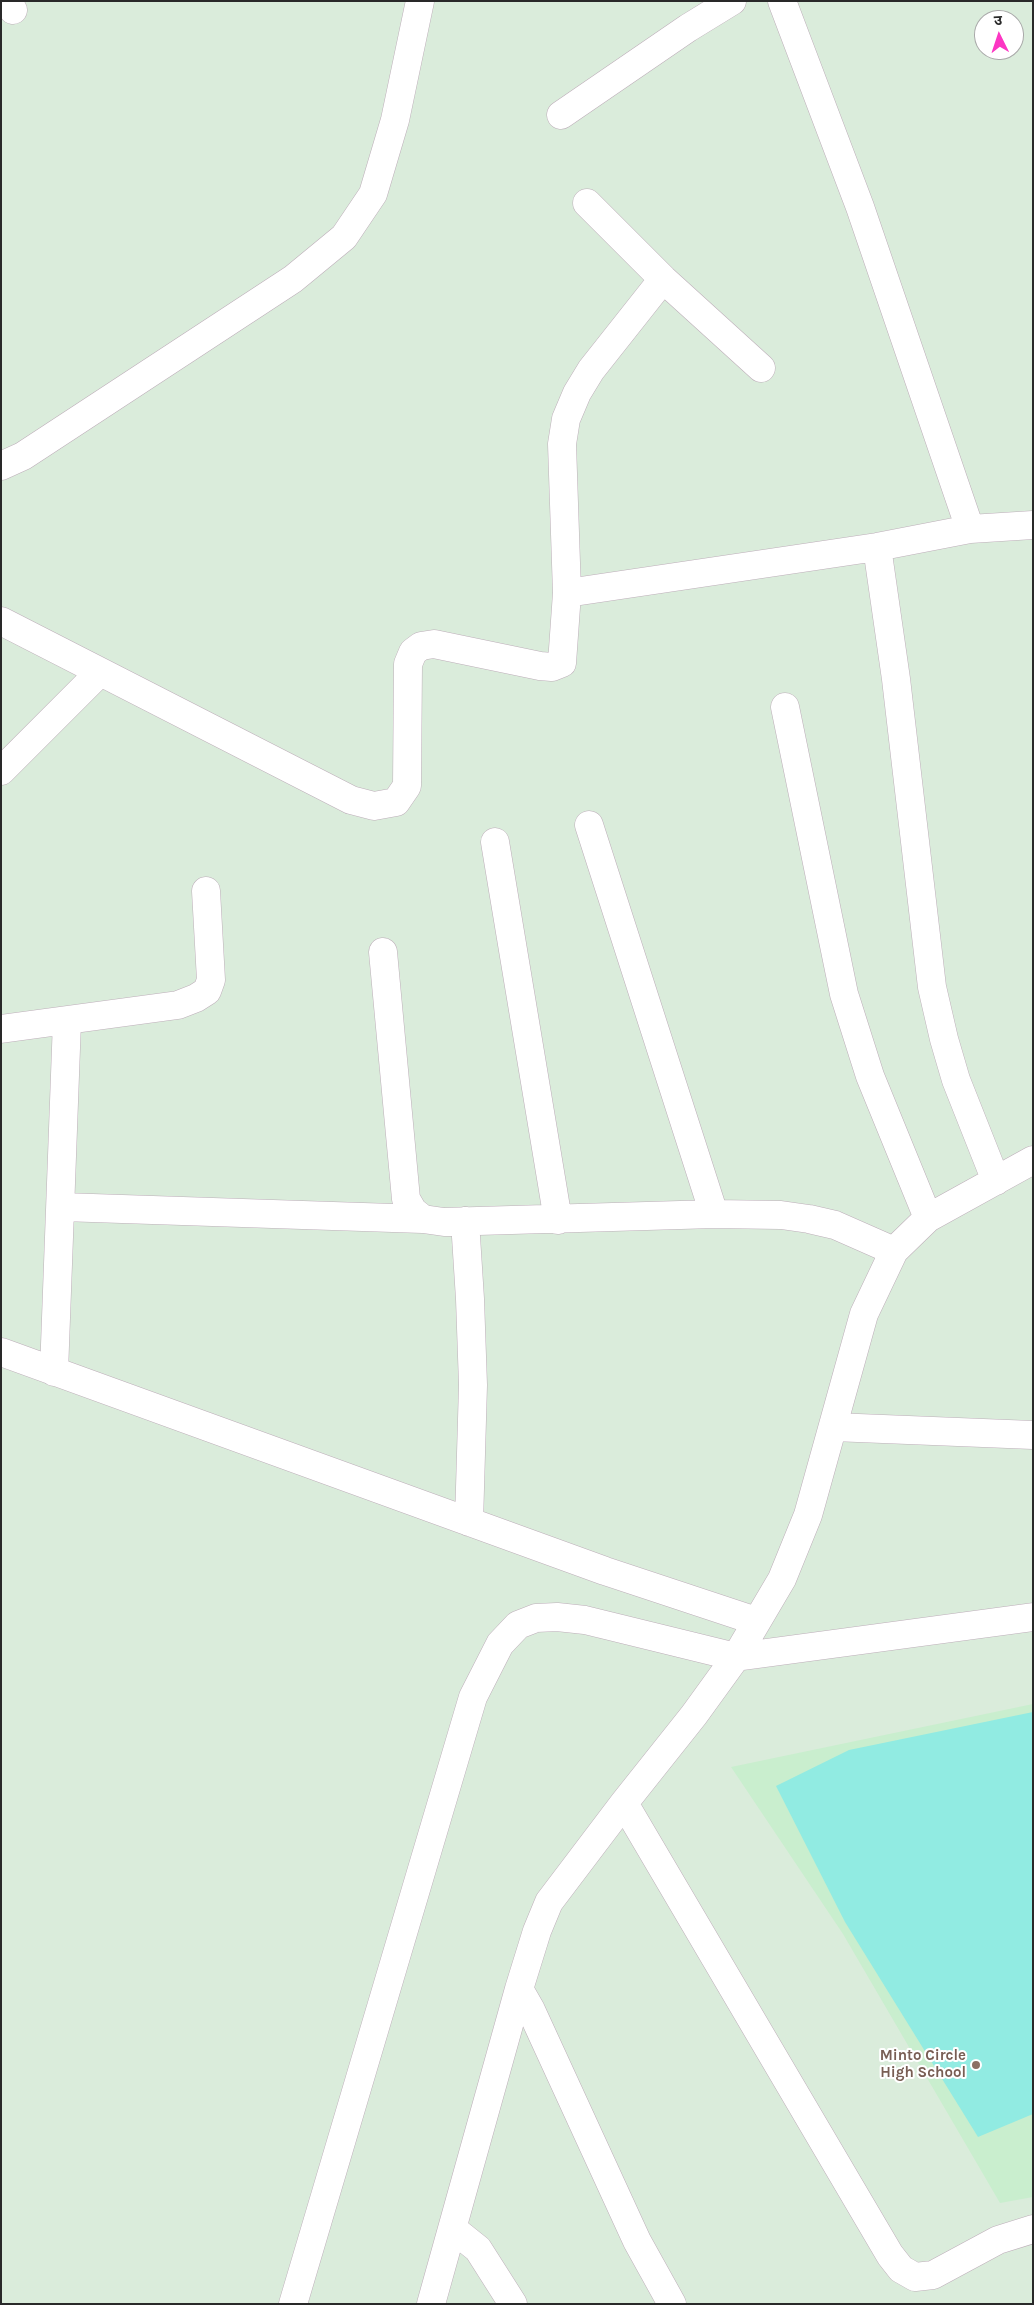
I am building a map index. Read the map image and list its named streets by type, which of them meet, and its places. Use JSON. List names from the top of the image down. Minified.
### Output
{"places":["Minto Circle High School"],"north":"top"}
